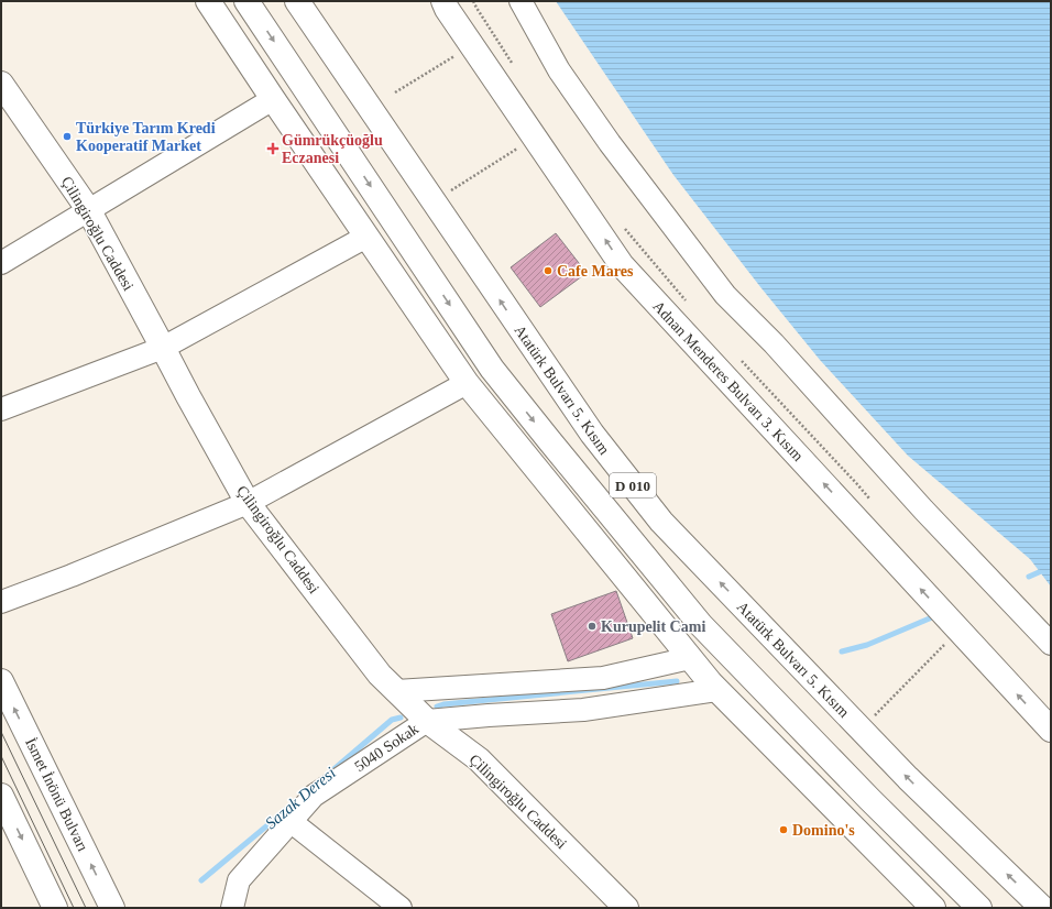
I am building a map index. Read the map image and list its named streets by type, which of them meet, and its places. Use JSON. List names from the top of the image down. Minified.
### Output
{"streets":{"main road":["Çilingiroğlu Caddesi","Adnan Menderes Bulvarı 3. Kısım","Atatürk Bulvarı 5. Kısım","D 010","İsmet İnönü Bulvarı"],"street":["5040 Sokak"]},"crossings":[["Çilingiroğlu Caddesi","5040 Sokak"]],"water":["Sazak Deresi"],"places":{"other":["Türkiye Tarım Kredi Kooperatif Market","Cafe Mares","Kurupelit Cami","Domino's"],"health":["Gümrükçüoğlu Eczanesi"]}}
